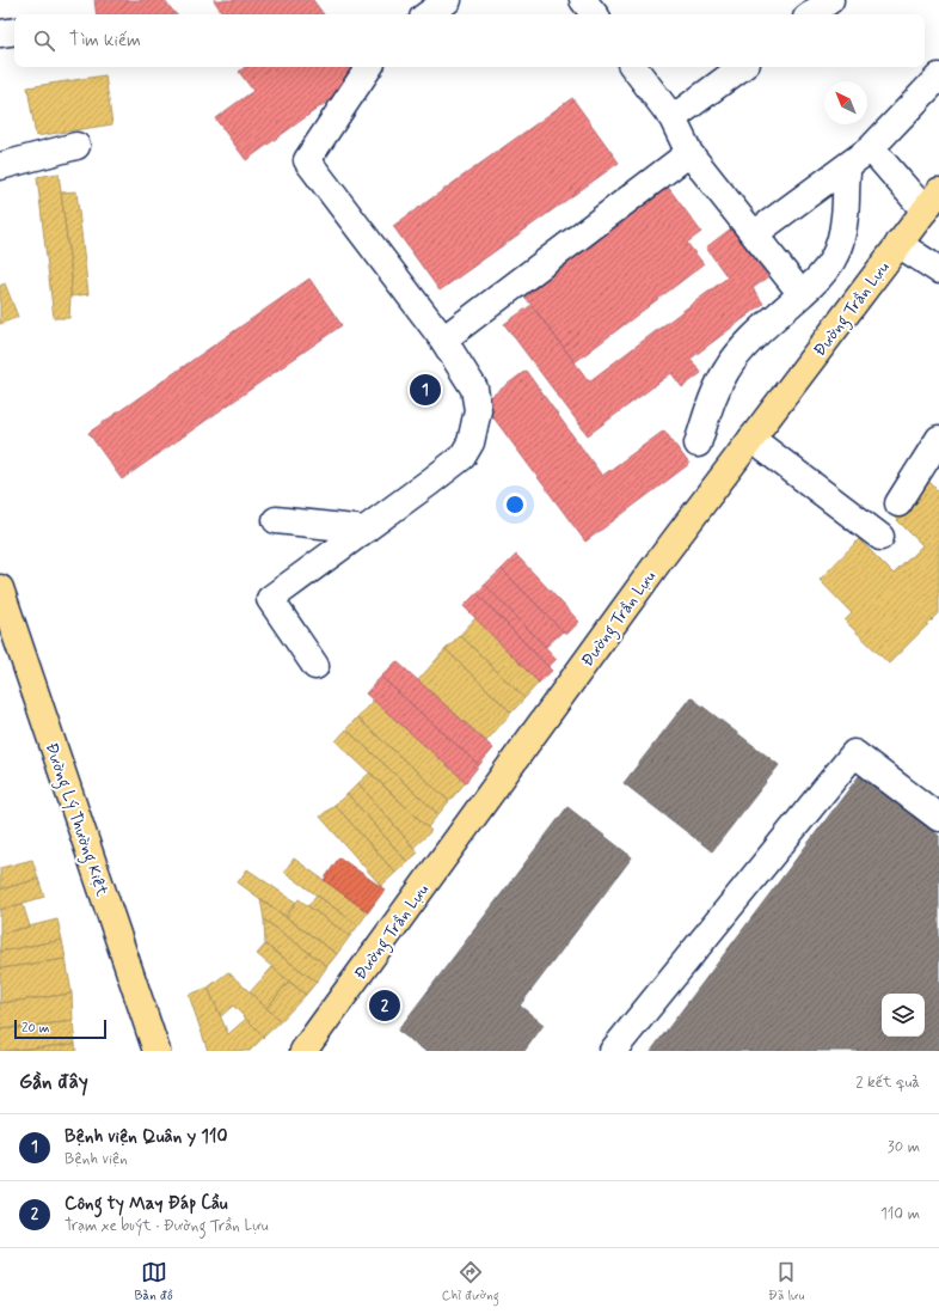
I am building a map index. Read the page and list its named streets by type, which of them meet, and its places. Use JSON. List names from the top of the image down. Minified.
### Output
{"streets":{"main road":["Đường Trần Lựu","Đường Lý Thường Kiệt"]},"scale_bar":"20 m","north":"top left","page":{"search":"Tìm kiếm","pins":["1","2"],"scale":"20 m","heading":["Gần đây","2 kết quả"],"list":[{"mark":"1","name":"Bệnh viện Quân y 110","note":"Bệnh viện","value":"30 m"},{"mark":"2","name":"Công ty May Đáp Cầu","note":"Trạm xe buýt · Đường Trần Lựu","value":"110 m"}],"nav":["Bản đồ","Chỉ đường","Đã lưu"]}}
